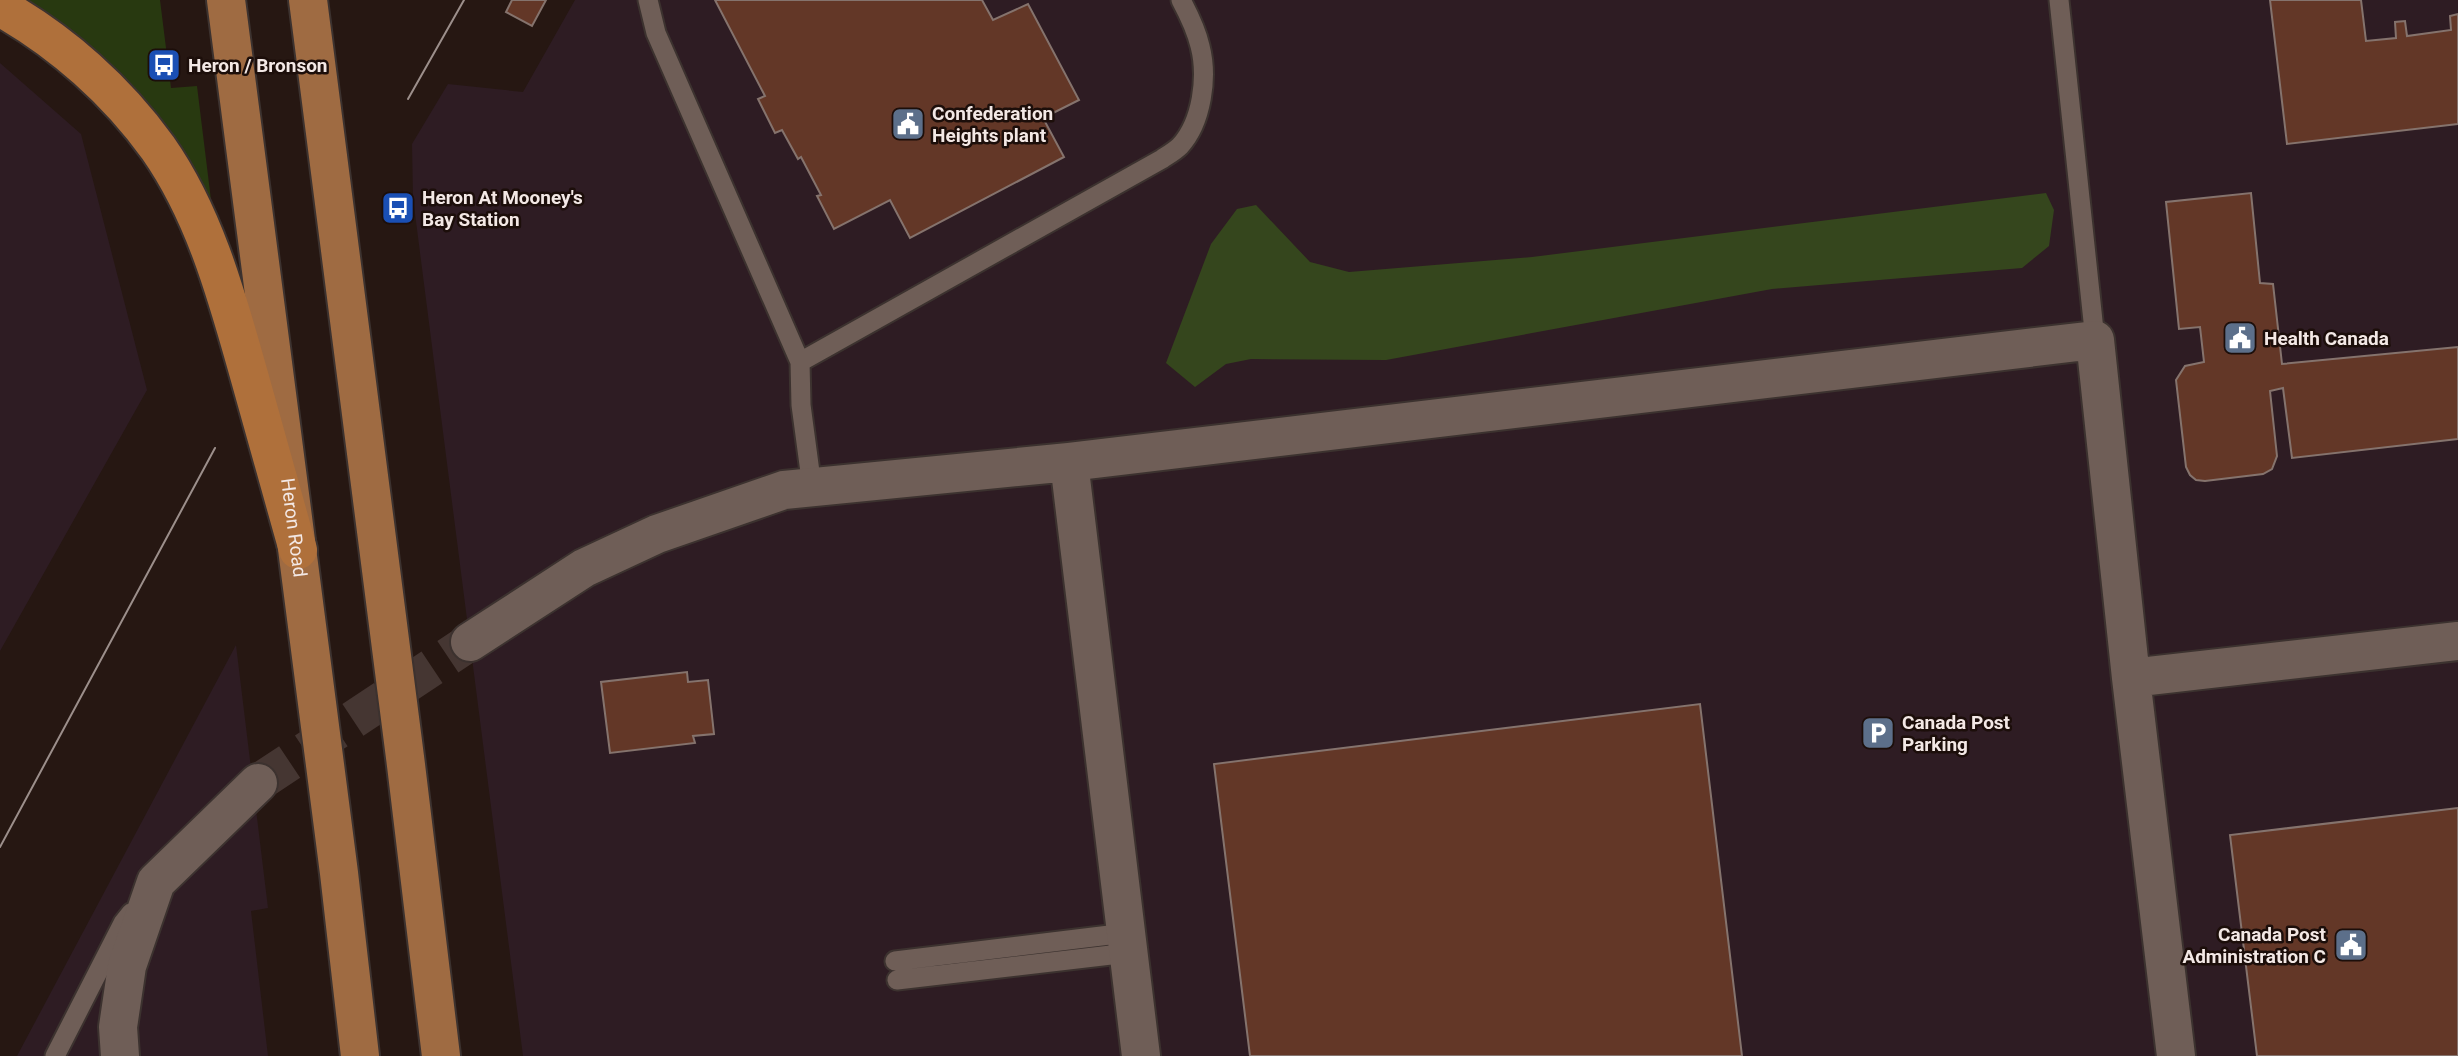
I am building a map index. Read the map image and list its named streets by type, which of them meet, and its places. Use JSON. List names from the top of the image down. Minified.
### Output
{"streets":{"main road":["Heron Road"]},"places":{"bus stop":["Heron / Bronson","Heron At Mooney's Bay Station"],"public building":["Confederation Heights plant","Health Canada","Canada Post Administration C"],"parking":["Canada Post Parking"]}}
